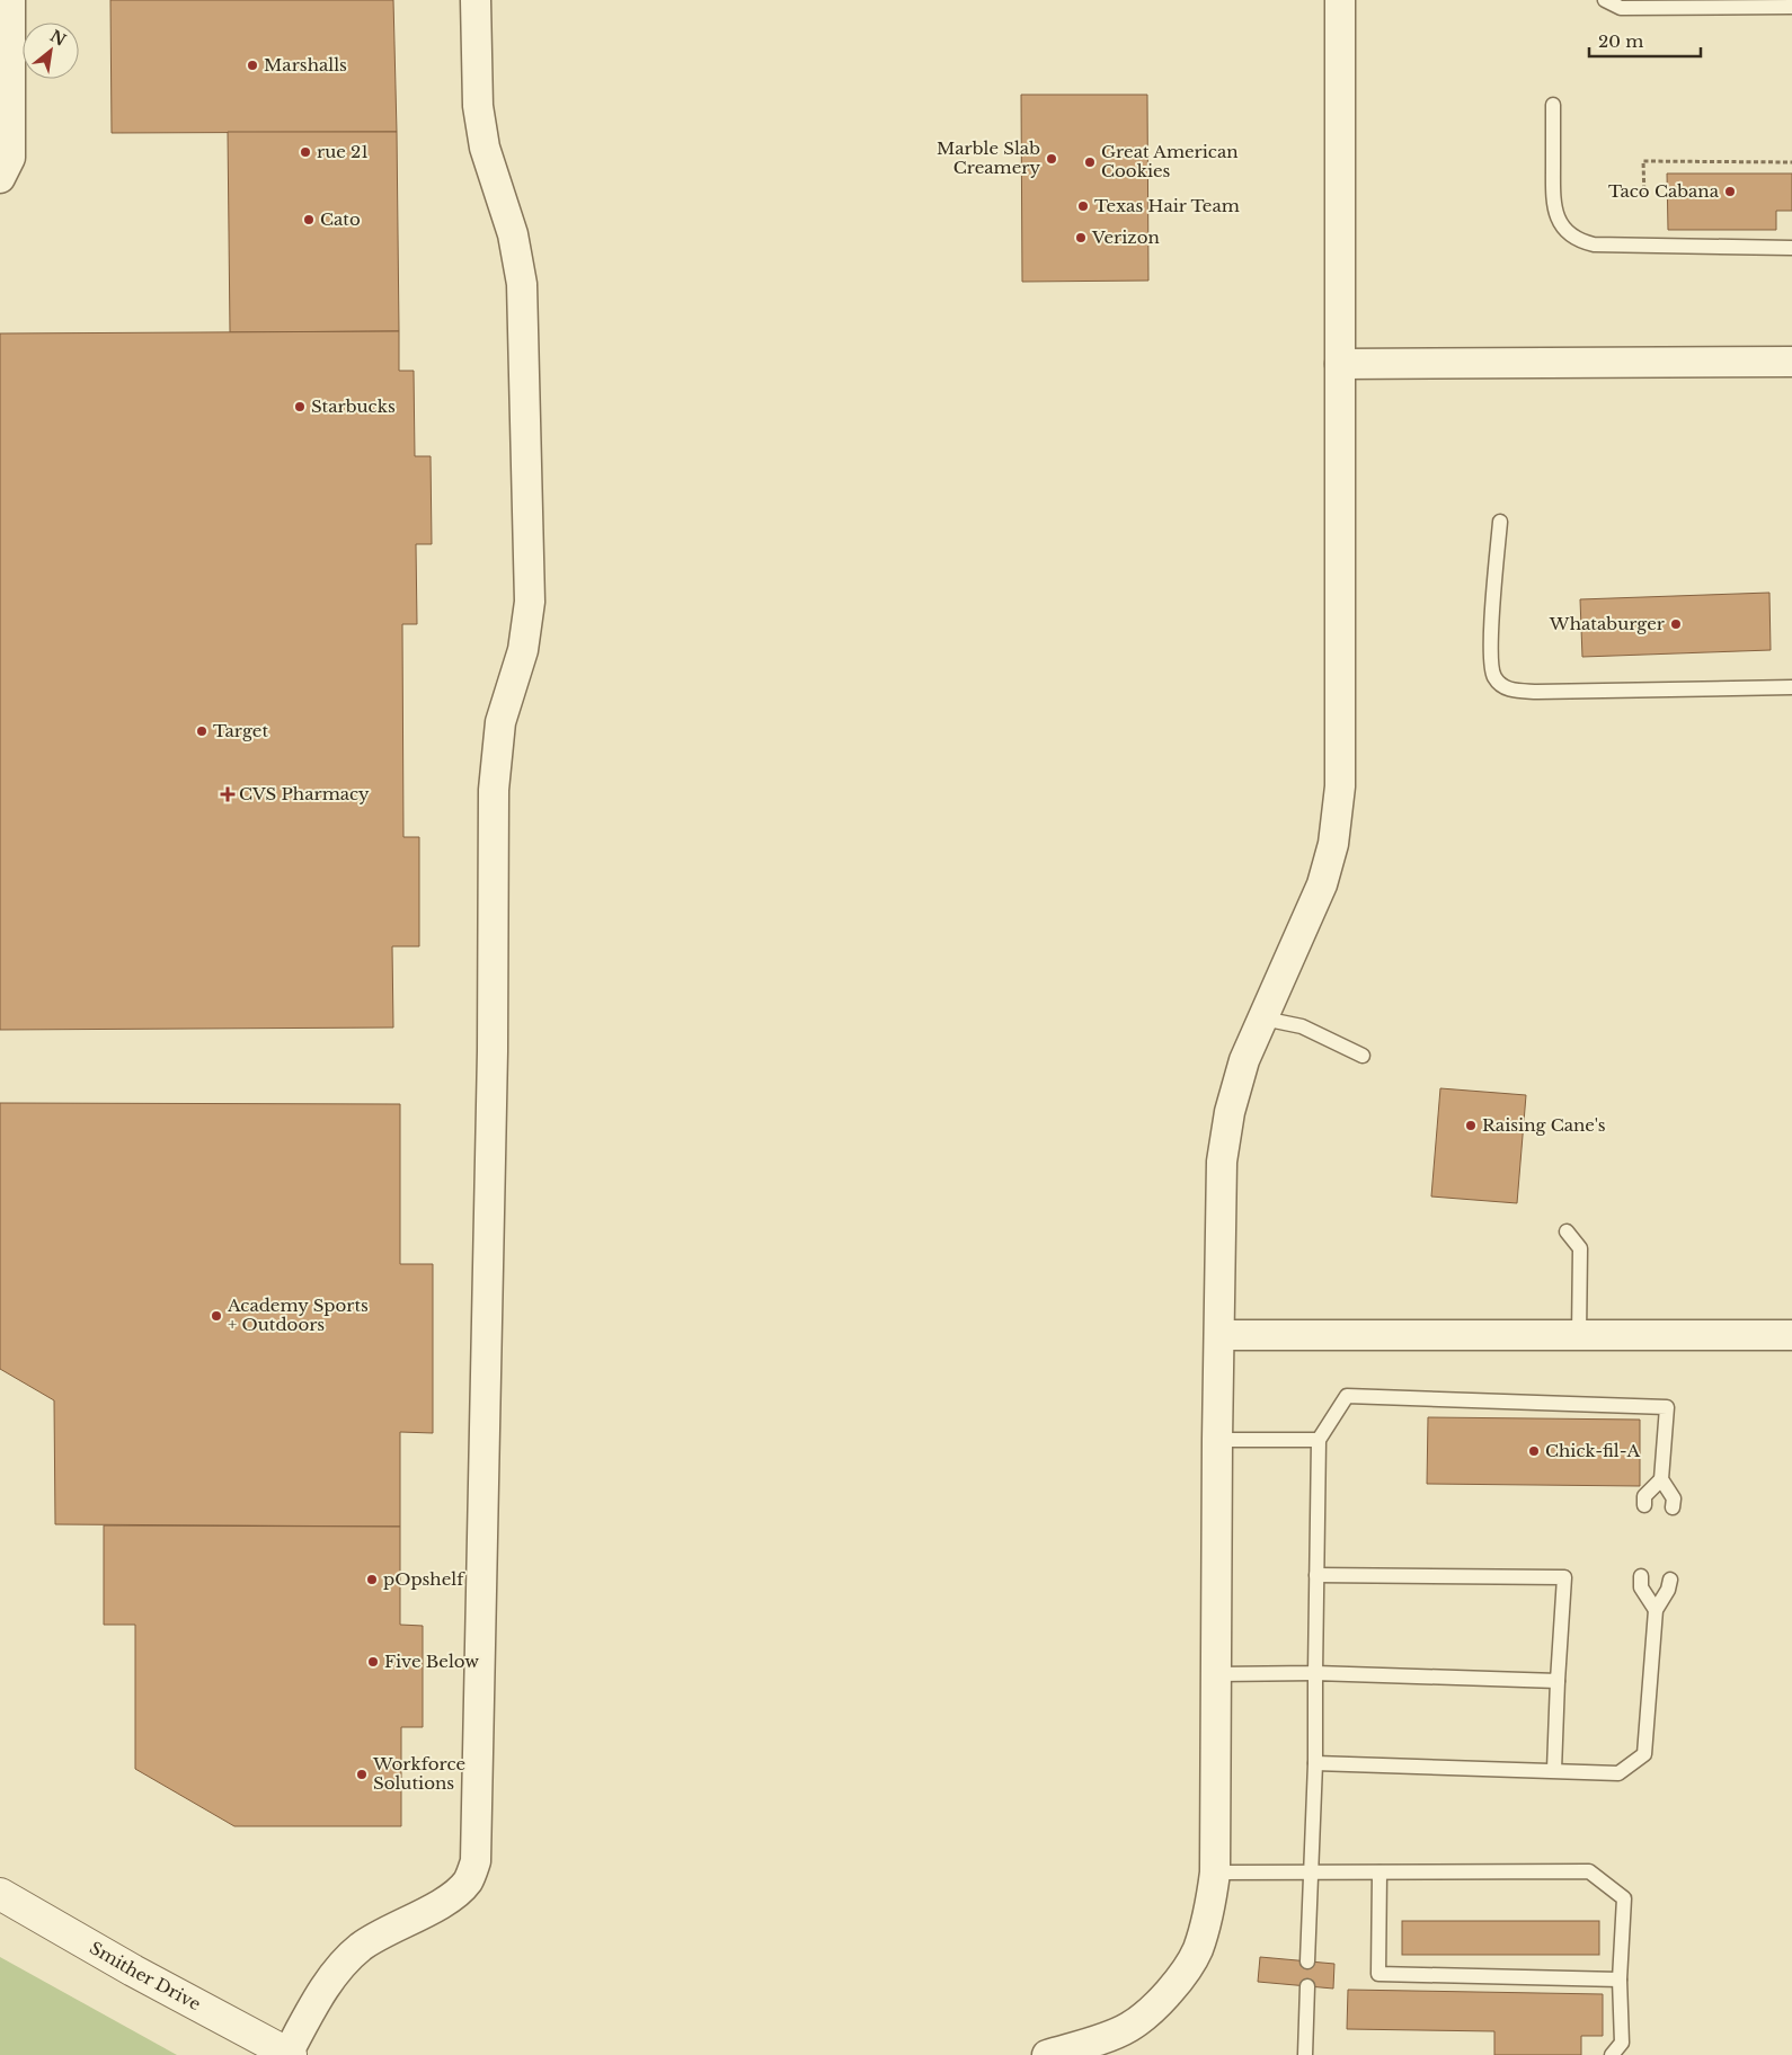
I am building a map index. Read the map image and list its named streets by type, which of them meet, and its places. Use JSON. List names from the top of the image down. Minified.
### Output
{"streets":{"street":["Smither Drive"]},"places":{"other":["Marshalls","rue 21","Marble Slab Creamery","Great American Cookies","Taco Cabana","Texas Hair Team","Cato","Verizon","Starbucks","Whataburger","Target","Raising Cane's","Academy Sports + Outdoors","Chick-fil-A","pOpshelf","Five Below","Workforce Solutions"],"health":["CVS Pharmacy"]},"scale_bar":"20 m","north":"top right"}
